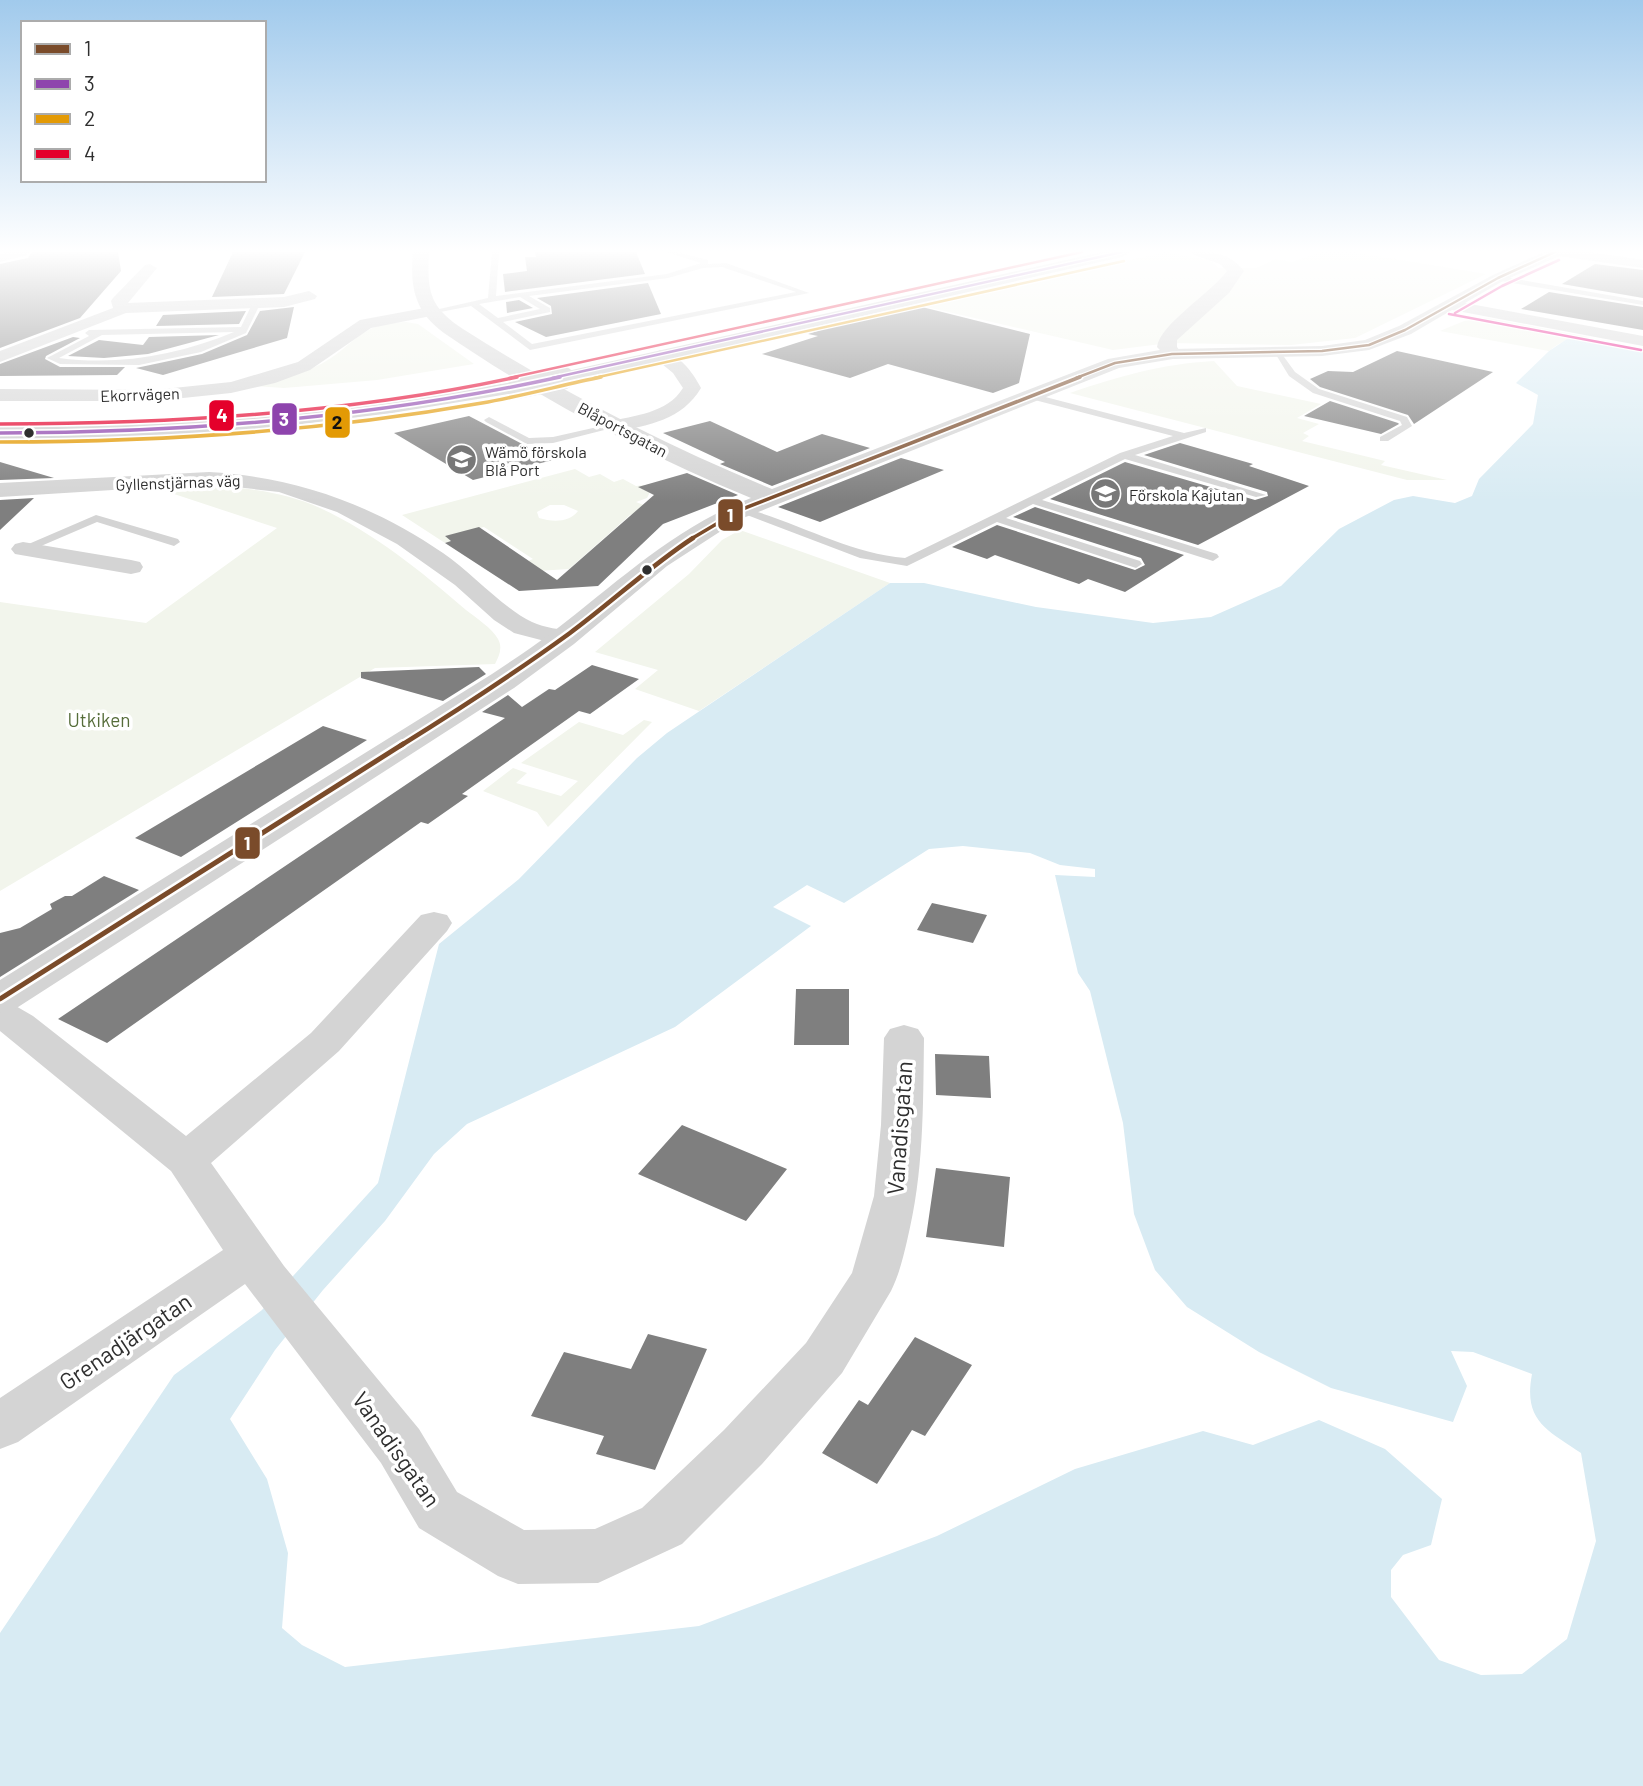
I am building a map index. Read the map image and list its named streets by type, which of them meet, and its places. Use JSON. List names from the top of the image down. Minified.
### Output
{"streets":{"street":["Ekorrvägen","Blåportsgatan","Gyllenstjärnas väg","Vanadisgatan","Grenadjärgatan"]},"crossings":[["Vanadisgatan","Grenadjärgatan"]],"parks":["Utkiken"],"places":{"school or university":["Wämö förskola Blå Port","Förskola Kajutan"]},"lines":["transit line 1","transit line 3","transit line 2","transit line 4"],"legend":["1","3","2","4"]}
